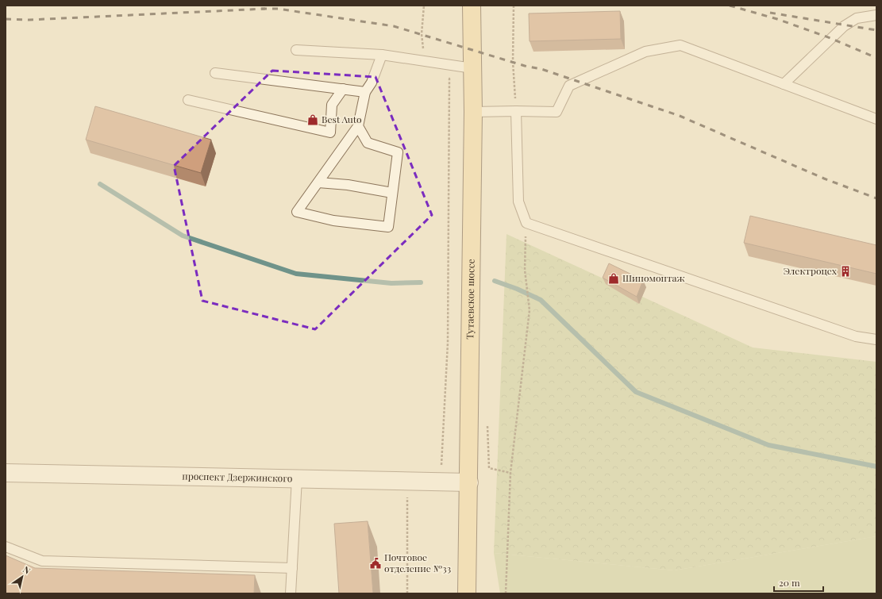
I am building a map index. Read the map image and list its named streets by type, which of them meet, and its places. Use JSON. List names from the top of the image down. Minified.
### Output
{"streets":{"main road":["Тутаевское шоссе"],"street":["проспект Дзержинского"]},"crossings":[["Тутаевское шоссе","проспект Дзержинского"]],"places":{"shop":["Best Auto","Шиномонтаж"],"building":["Электроцех"],"public building":["Почтовое отделение №33"]},"scale_bar":"20 m","north":"top right"}
